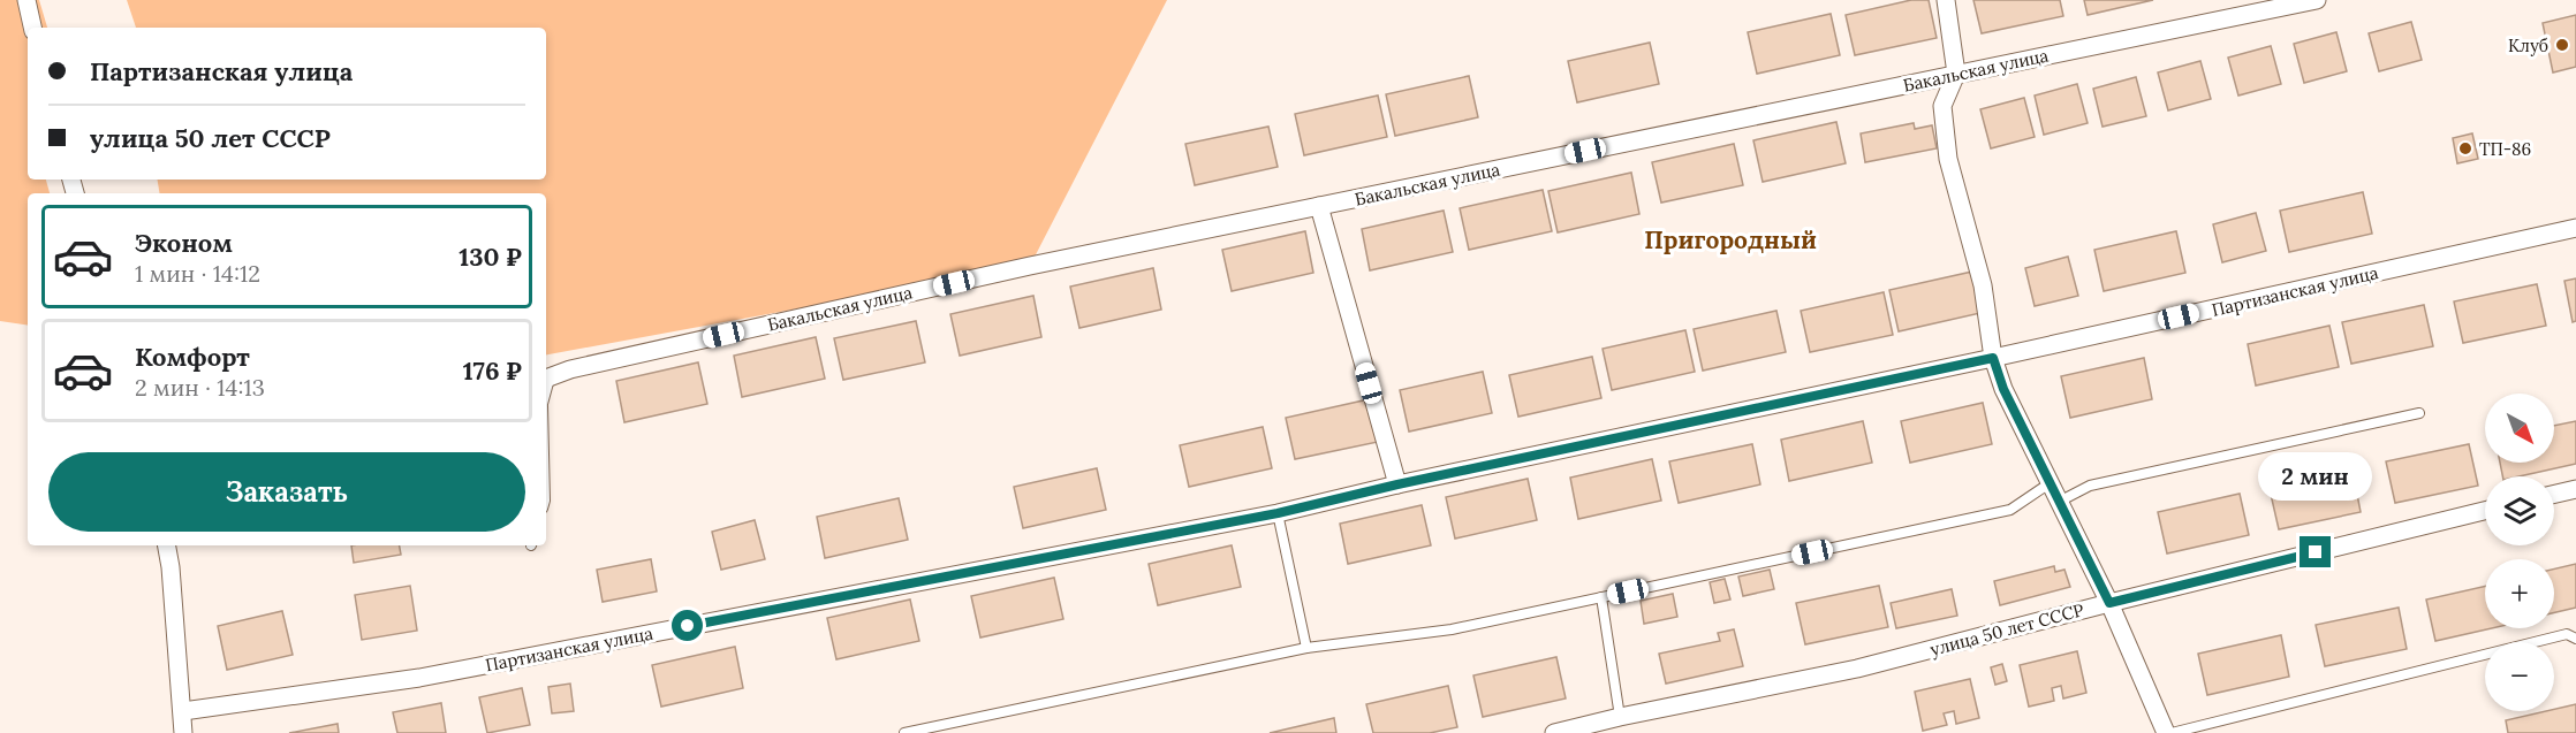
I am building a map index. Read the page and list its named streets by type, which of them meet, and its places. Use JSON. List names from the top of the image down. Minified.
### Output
{"streets":{"street":["Бакальская улица","Партизанская улица","улица 50 лет СССР"]},"districts":["Пригородный"],"places":["Клуб","ТП-86"],"north":"bottom right","page":{"banner":["Партизанская улица","улица 50 лет СССР"],"list":[{"name":"Эконом","note":"1 мин · 14:12","value":"130 ₽"},{"name":"Комфорт","note":"2 мин · 14:13","value":"176 ₽"}],"map_buttons":["+","−"],"buttons":"Заказать","bubble":"2 мин"}}
